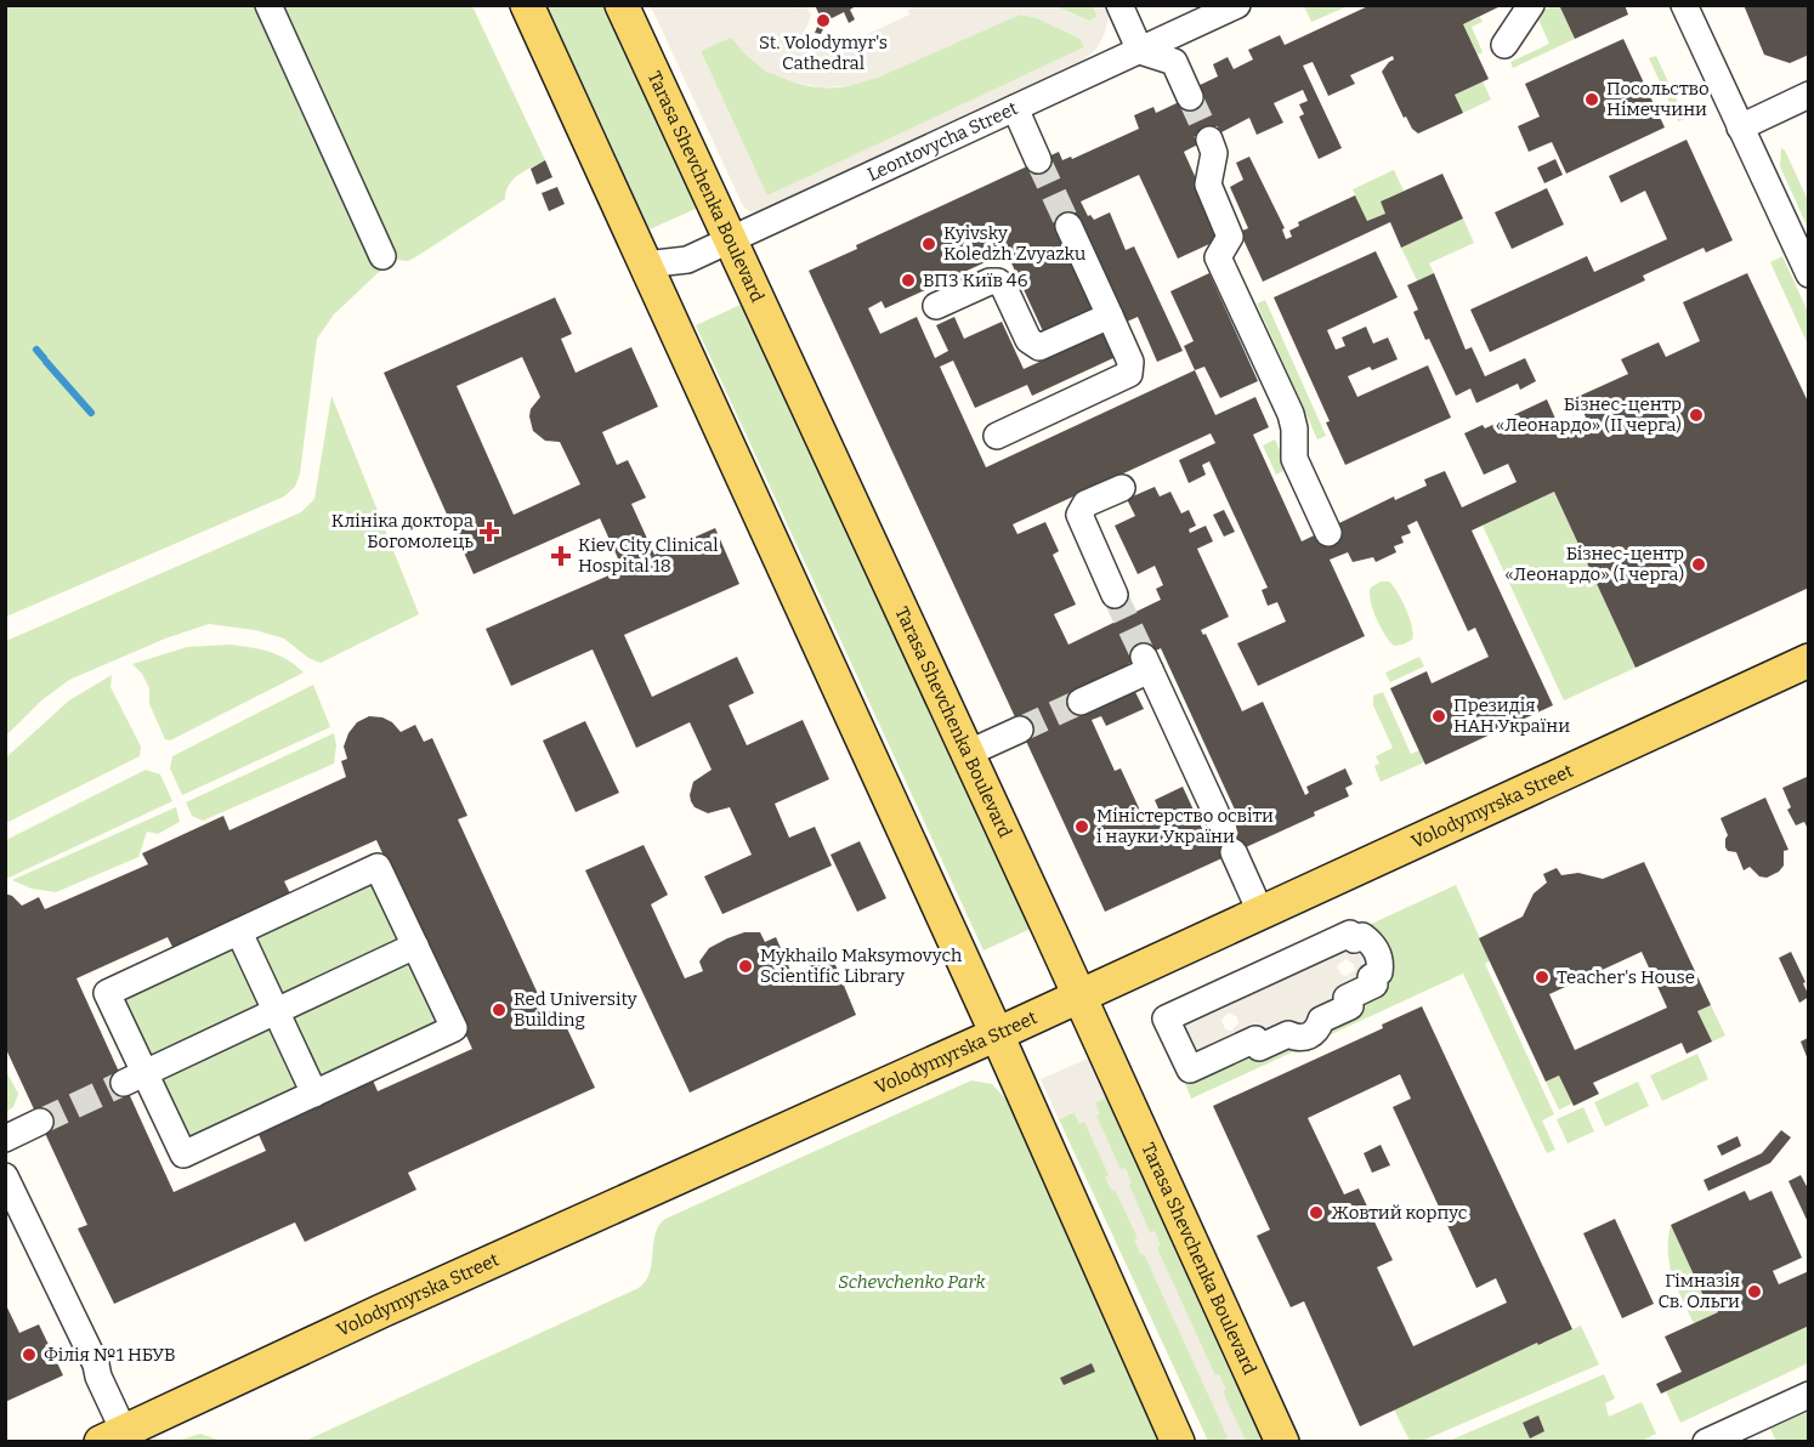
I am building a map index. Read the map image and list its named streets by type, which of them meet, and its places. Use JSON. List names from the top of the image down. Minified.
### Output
{"streets":{"main road":["Tarasa Shevchenka Boulevard","Volodymyrska Street"],"street":["Leontovycha Street"]},"crossings":[["Leontovycha Street","Tarasa Shevchenka Boulevard"],["Tarasa Shevchenka Boulevard","Volodymyrska Street"]],"parks":["Schevchenko Park"],"places":{"other":["St. Volodymyr's Cathedral","Посольство Німеччини","Kyivsky Koledzh Zvyazku","ВПЗ Київ 46","Бізнес-центр «Леонардо» (II черга)","Бізнес-центр «Леонардо» (I черга)","Президія НАН України","Міністерство освіти і науки України","Mykhailo Maksymovych Scientific Library","Teacher's House","Red University Building","Жовтий корпус","Гімназія Св. Ольги","Філія №1 НБУВ"],"health":["Клініка доктора Богомолець","Kiev City Clinical Hospital 18"]}}
